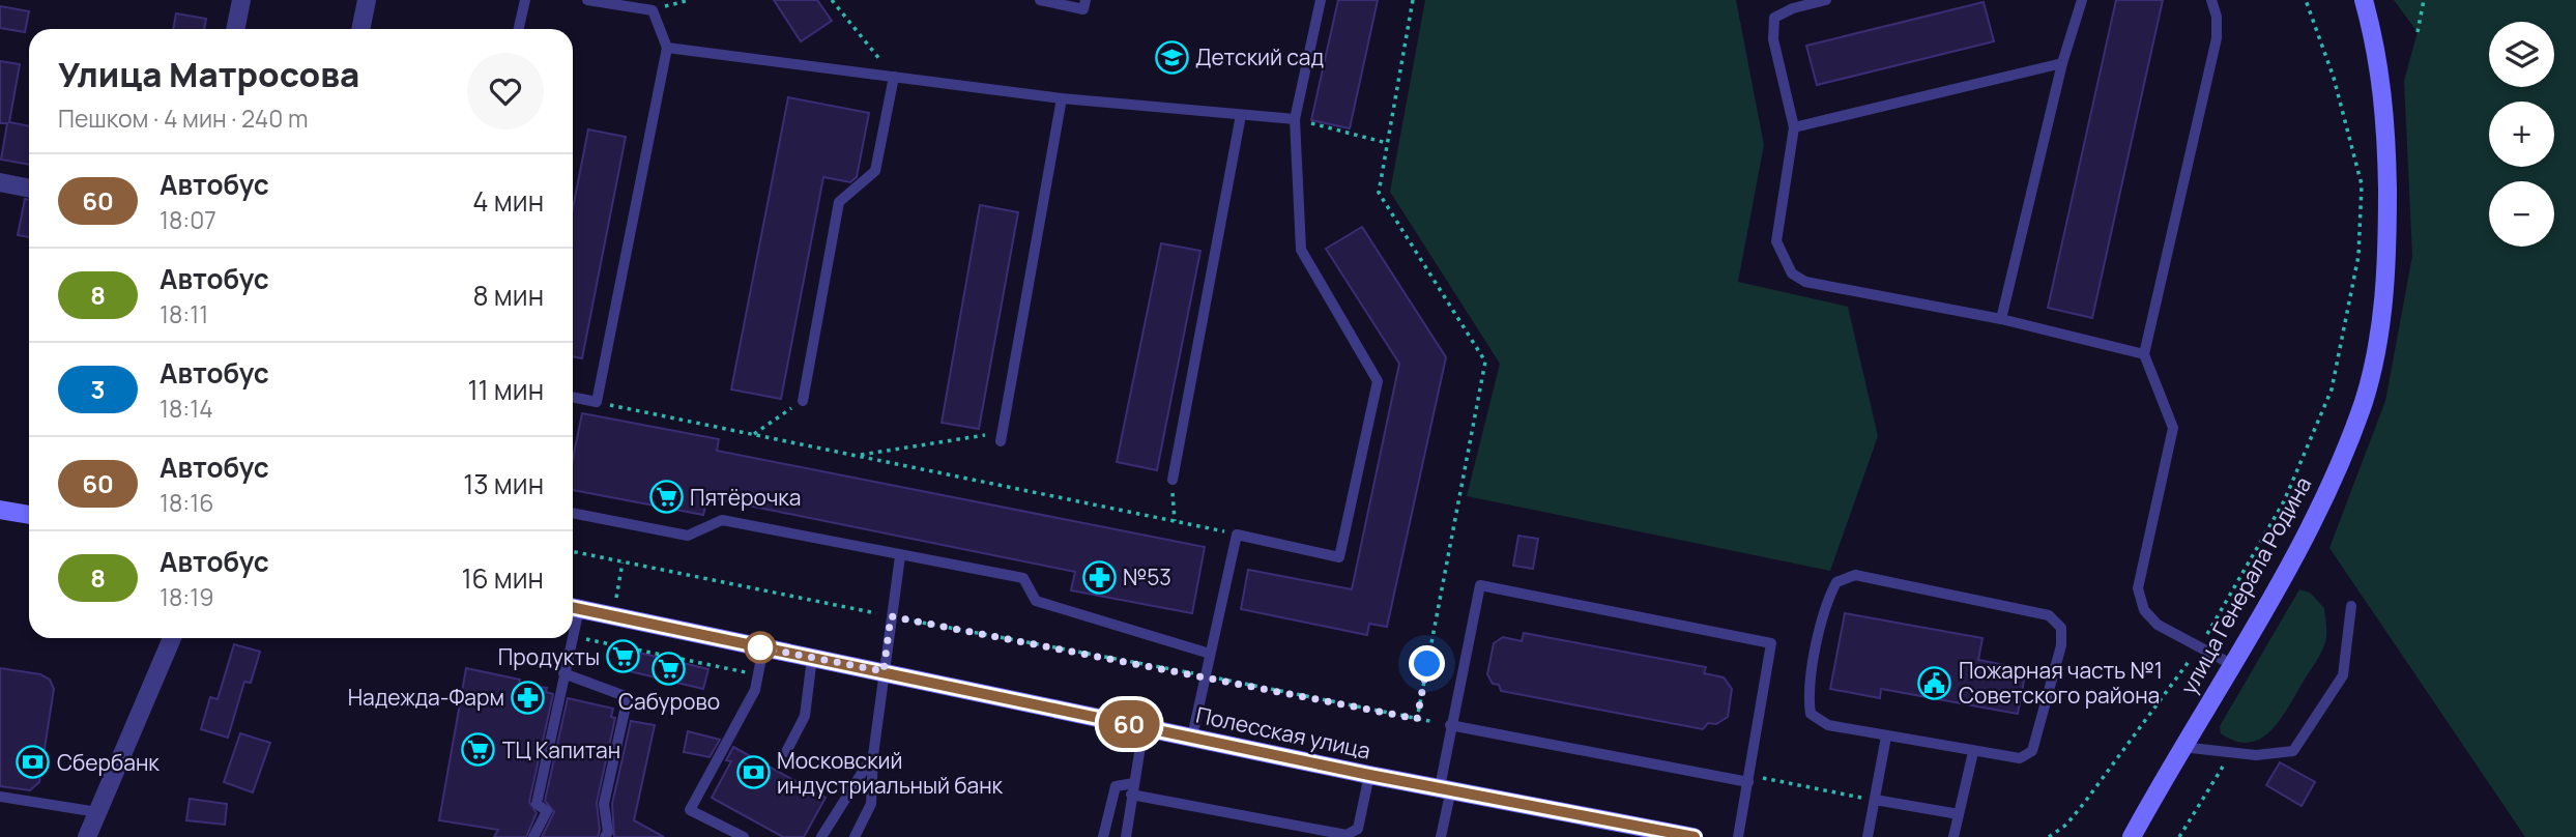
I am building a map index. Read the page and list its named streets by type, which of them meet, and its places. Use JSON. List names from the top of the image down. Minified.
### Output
{"streets":{"street":["улица Генерала Родина","Полесская улица"]},"places":{"school or university":["Детский сад"],"supermarket":["Пятёрочка","Продукты","Сабурово","ТЦ Капитан"],"pharmacy":["№53","Надежда-Фарм"],"public building":["Пожарная часть №1 Советского района"],"bank":["Сбербанк","Московский индустриальный банк"]},"lines":["bus line 60"],"page":{"on_map":"60","map_buttons":["+","−"],"heading":["Улица Матросова","Пешком · 4 мин · 240 m"],"list":[{"mark":"60","name":"Автобус","note":"18:07","value":"4 мин"},{"mark":"8","name":"Автобус","note":"18:11","value":"8 мин"},{"mark":"3","name":"Автобус","note":"18:14","value":"11 мин"},{"mark":"60","name":"Автобус","note":"18:16","value":"13 мин"},{"mark":"8","name":"Автобус","note":"18:19","value":"16 мин"}]}}
